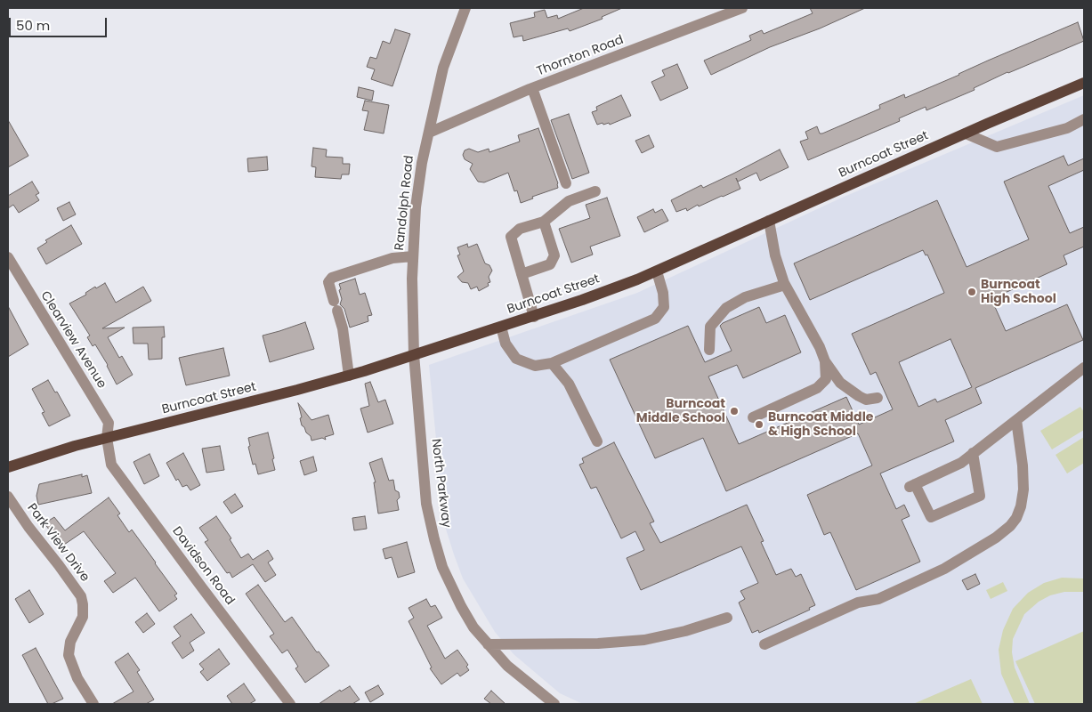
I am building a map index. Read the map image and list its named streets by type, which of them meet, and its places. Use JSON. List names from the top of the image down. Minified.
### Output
{"streets":{"main road":["Burncoat Street"],"street":["Thornton Road","Randolph Road","Clearview Avenue","North Parkway","Park View Drive","Davidson Road"]},"crossings":[["Thornton Road","Randolph Road"],["Burncoat Street","Randolph Road"],["Burncoat Street","Clearview Avenue"],["Burncoat Street","North Parkway"],["Burncoat Street","Davidson Road"],["Randolph Road","North Parkway"],["Clearview Avenue","Davidson Road"]],"places":["Burncoat High School","Burncoat Middle School","Burncoat Middle & High School"],"scale_bar":"50 m"}
